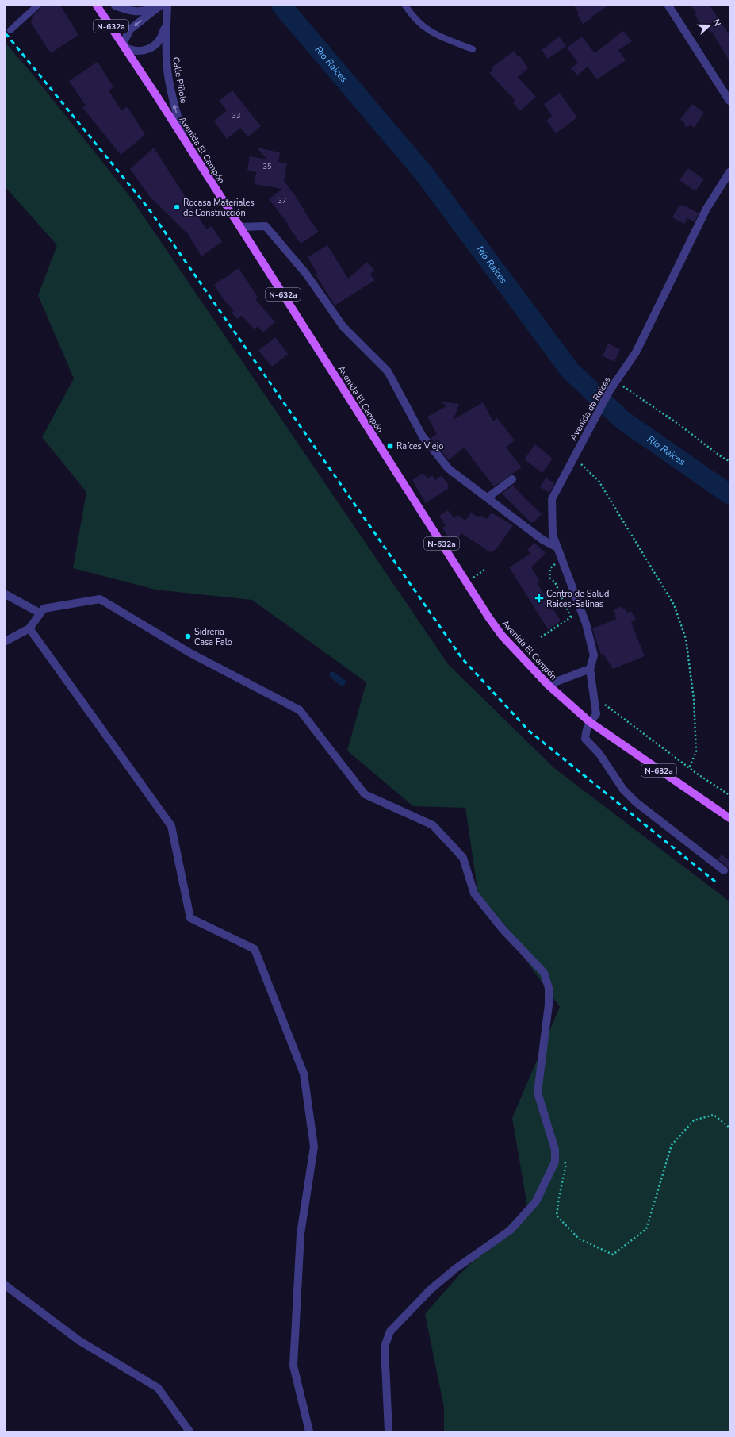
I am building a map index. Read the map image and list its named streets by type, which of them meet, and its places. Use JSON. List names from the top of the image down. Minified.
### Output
{"streets":{"main road":["N-632a","Avenida El Campón"],"street":["Calle Piñole","Avenida de Raíces"]},"crossings":[["Calle Piñole","Avenida El Campón"],["Avenida El Campón","Avenida de Raíces"]],"one_way":["Calle Piñole"],"water":["Río Raices"],"places":{"other":["Rocasa Materiales de Construcción","Sidreria Casa Falo"],"transit":["Raíces Viejo"],"health":["Centro de Salud Raices-Salinas"]},"house_numbers":["33","35","37"],"north":"right"}
